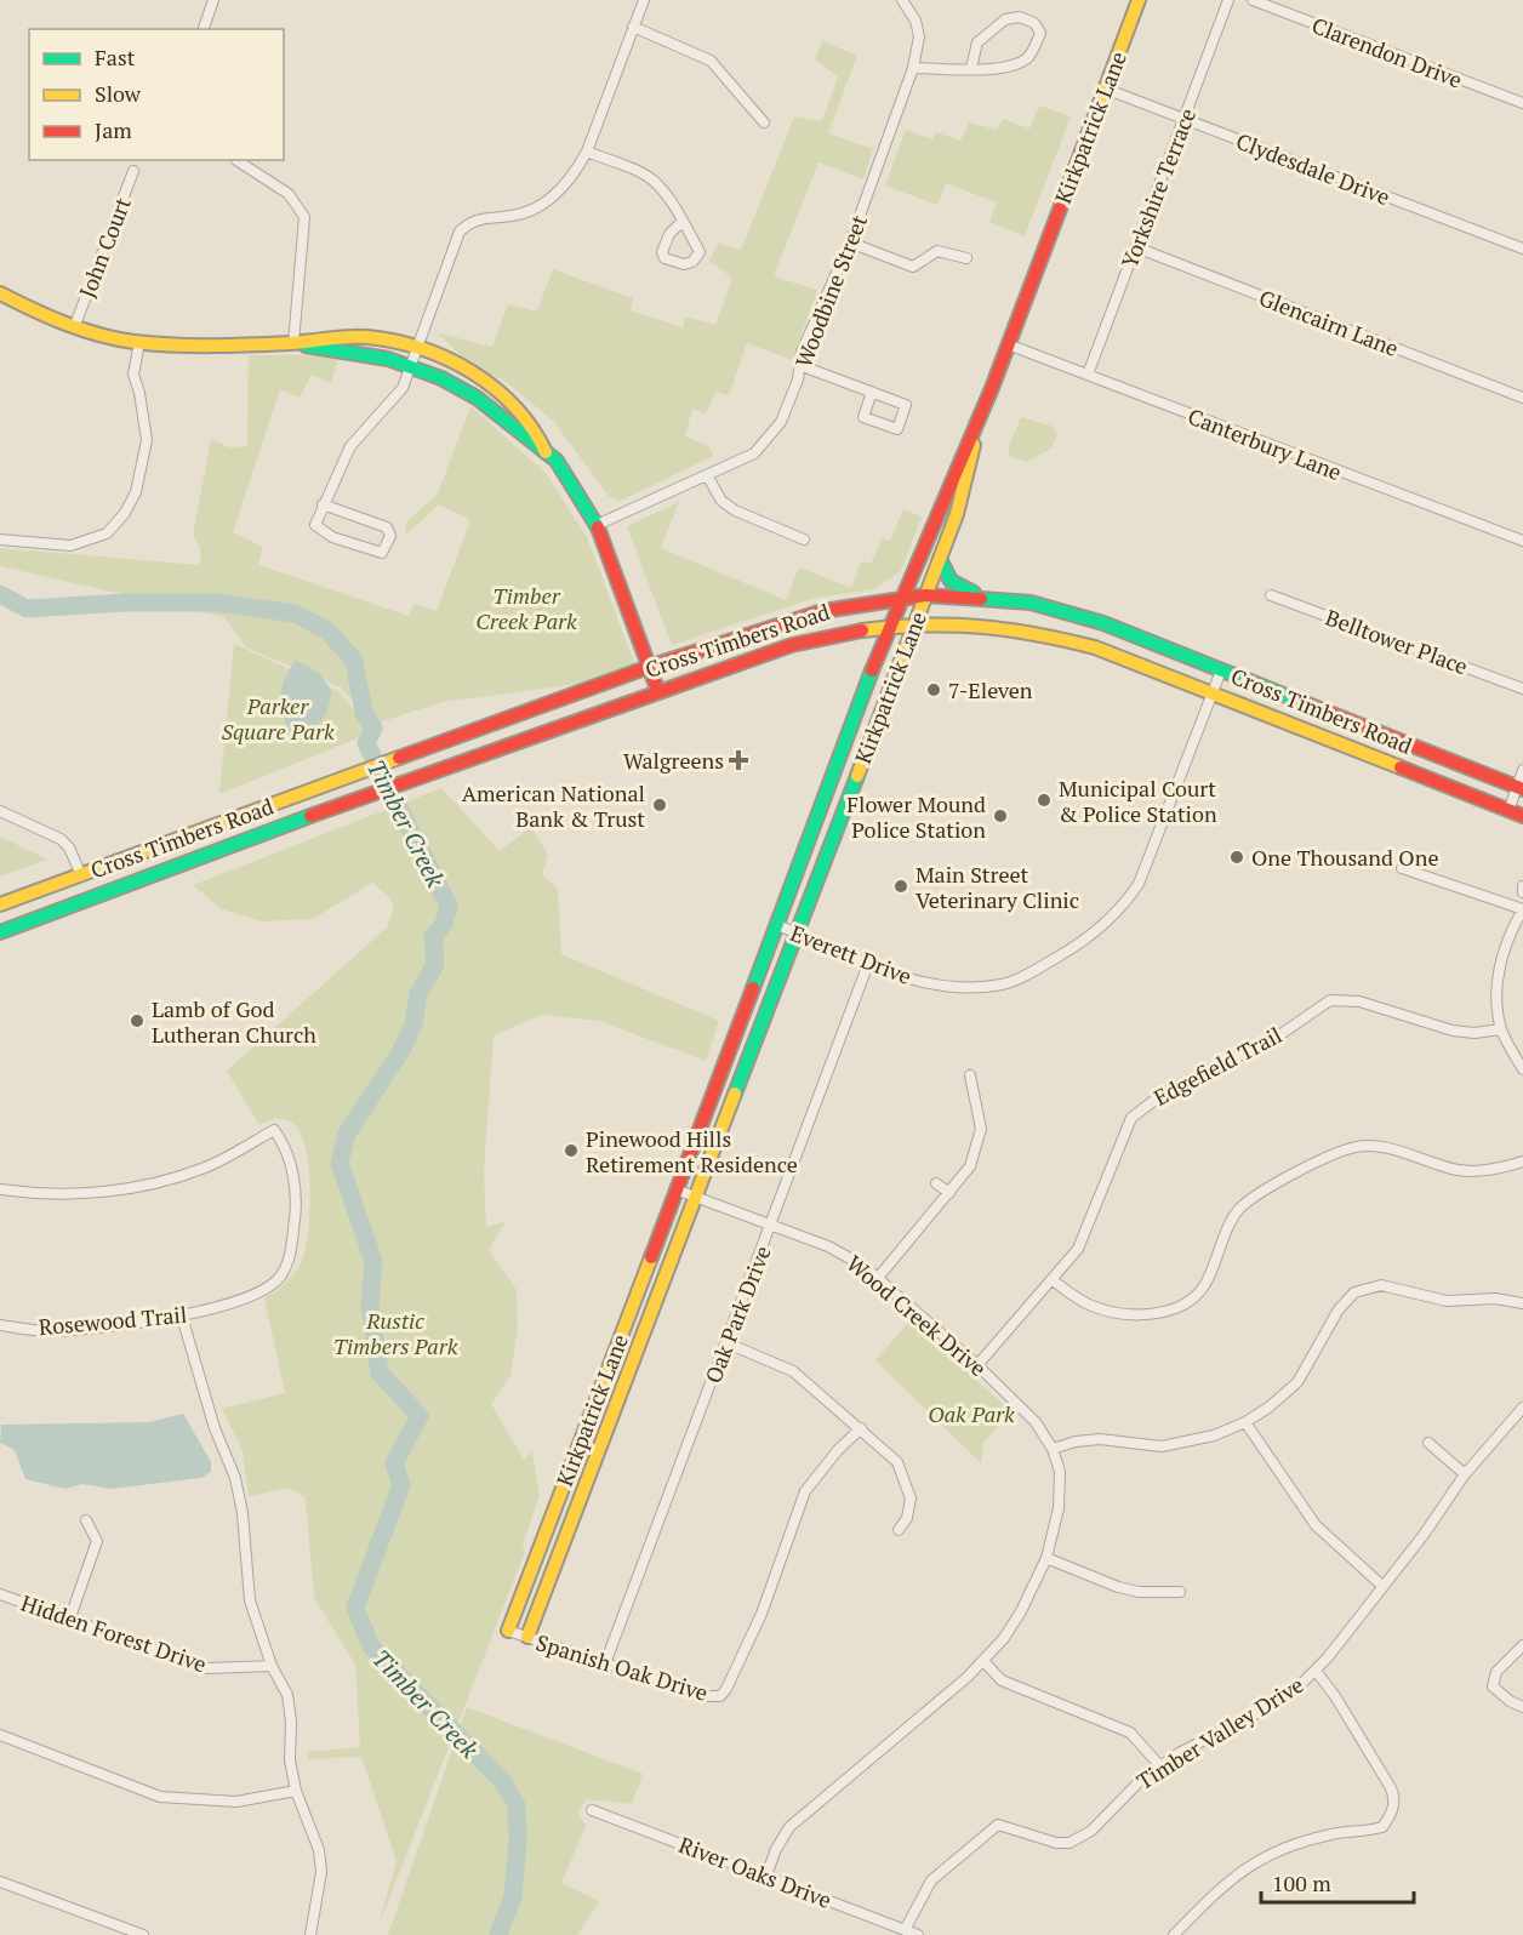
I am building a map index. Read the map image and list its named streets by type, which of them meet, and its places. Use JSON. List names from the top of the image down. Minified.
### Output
{"streets":{"street":["Clarendon Drive","Kirkpatrick Lane","Clydesdale Drive","Yorkshire Terrace","John Court","Woodbine Street","Glencairn Lane","Canterbury Lane","Cross Timbers Road","Belltower Place","Everett Drive","Edgefield Trail","Oak Park Drive","Wood Creek Drive","Rosewood Trail","Hidden Forest Drive","Spanish Oak Drive","Timber Valley Drive","River Oaks Drive"]},"crossings":[["Kirkpatrick Lane","Clydesdale Drive"],["Kirkpatrick Lane","Canterbury Lane"],["Kirkpatrick Lane","Cross Timbers Road"],["Kirkpatrick Lane","Everett Drive"],["Kirkpatrick Lane","Wood Creek Drive"],["Kirkpatrick Lane","Spanish Oak Drive"],["Clydesdale Drive","Yorkshire Terrace"],["Yorkshire Terrace","Glencairn Lane"],["Yorkshire Terrace","Canterbury Lane"],["Cross Timbers Road","Everett Drive"],["Everett Drive","Oak Park Drive"],["Edgefield Trail","Wood Creek Drive"],["Oak Park Drive","Wood Creek Drive"],["Oak Park Drive","Spanish Oak Drive"],["Wood Creek Drive","River Oaks Drive"],["Timber Valley Drive","River Oaks Drive"]],"water":["Timber Creek"],"parks":["Timber Creek Park","Parker Square Park","Rustic Timbers Park","Oak Park"],"places":{"other":["7-Eleven","Municipal Court & Police Station","American National Bank & Trust","Flower Mound Police Station","One Thousand One","Main Street Veterinary Clinic","Lamb of God Lutheran Church","Pinewood Hills Retirement Residence"],"health":["Walgreens"]},"legend":["Fast","Slow","Jam"],"scale_bar":"100 m"}
